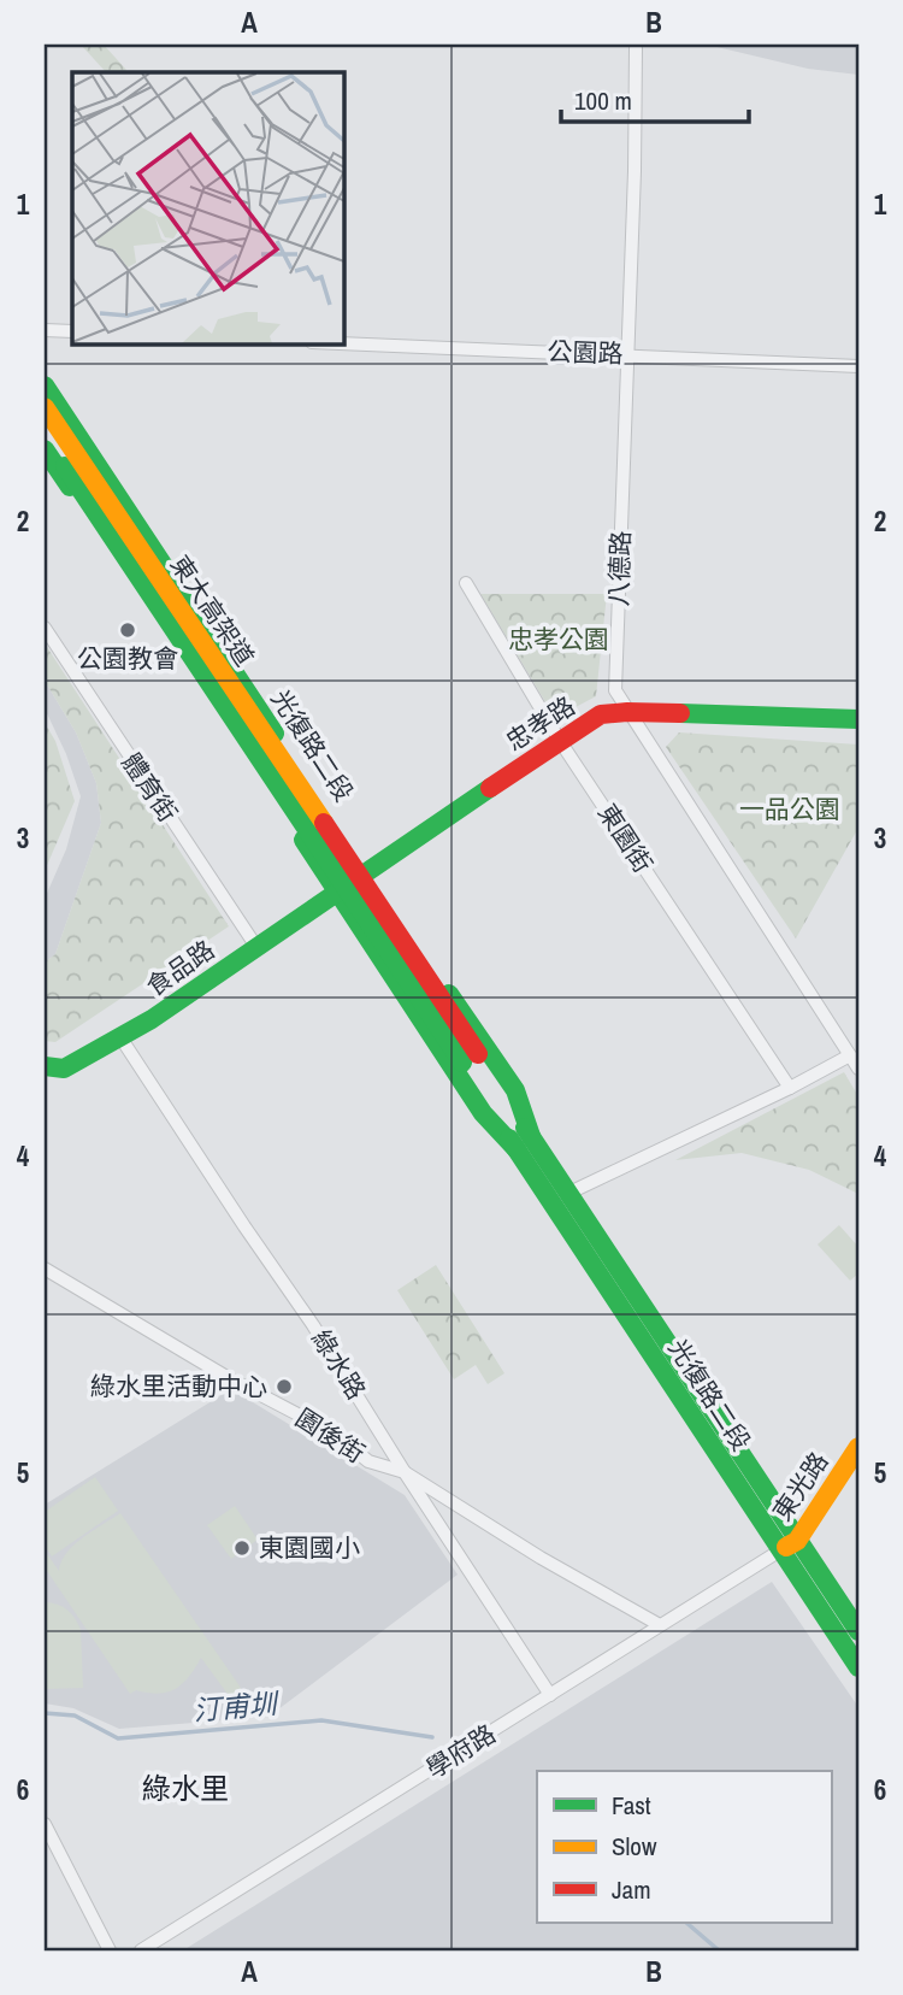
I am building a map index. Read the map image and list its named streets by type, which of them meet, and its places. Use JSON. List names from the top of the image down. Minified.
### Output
{"streets":{"main road":["東大高架道","忠孝路","光復路二段","食品路","東光路"],"street":["公園路","八德路","體育街","東園街","綠水路","園後街","學府路"]},"crossings":[["公園路","八德路"],["八德路","忠孝路"],["東大高架道","光復路二段"],["忠孝路","光復路二段"],["忠孝路","東園街"],["忠孝路","食品路"],["光復路二段","食品路"],["光復路二段","東光路"],["光復路二段","學府路"],["體育街","食品路"],["食品路","綠水路"],["綠水路","園後街"],["綠水路","學府路"],["園後街","學府路"],["東光路","學府路"]],"districts":["綠水里"],"water":["汀甫圳"],"parks":["忠孝公園","一品公園"],"places":["公園教會","綠水里活動中心","東園國小"],"legend":["Fast","Slow","Jam"],"scale_bar":"100 m","grid":{"columns":["A","B"],"rows":["1","2","3","4","5","6"]}}
